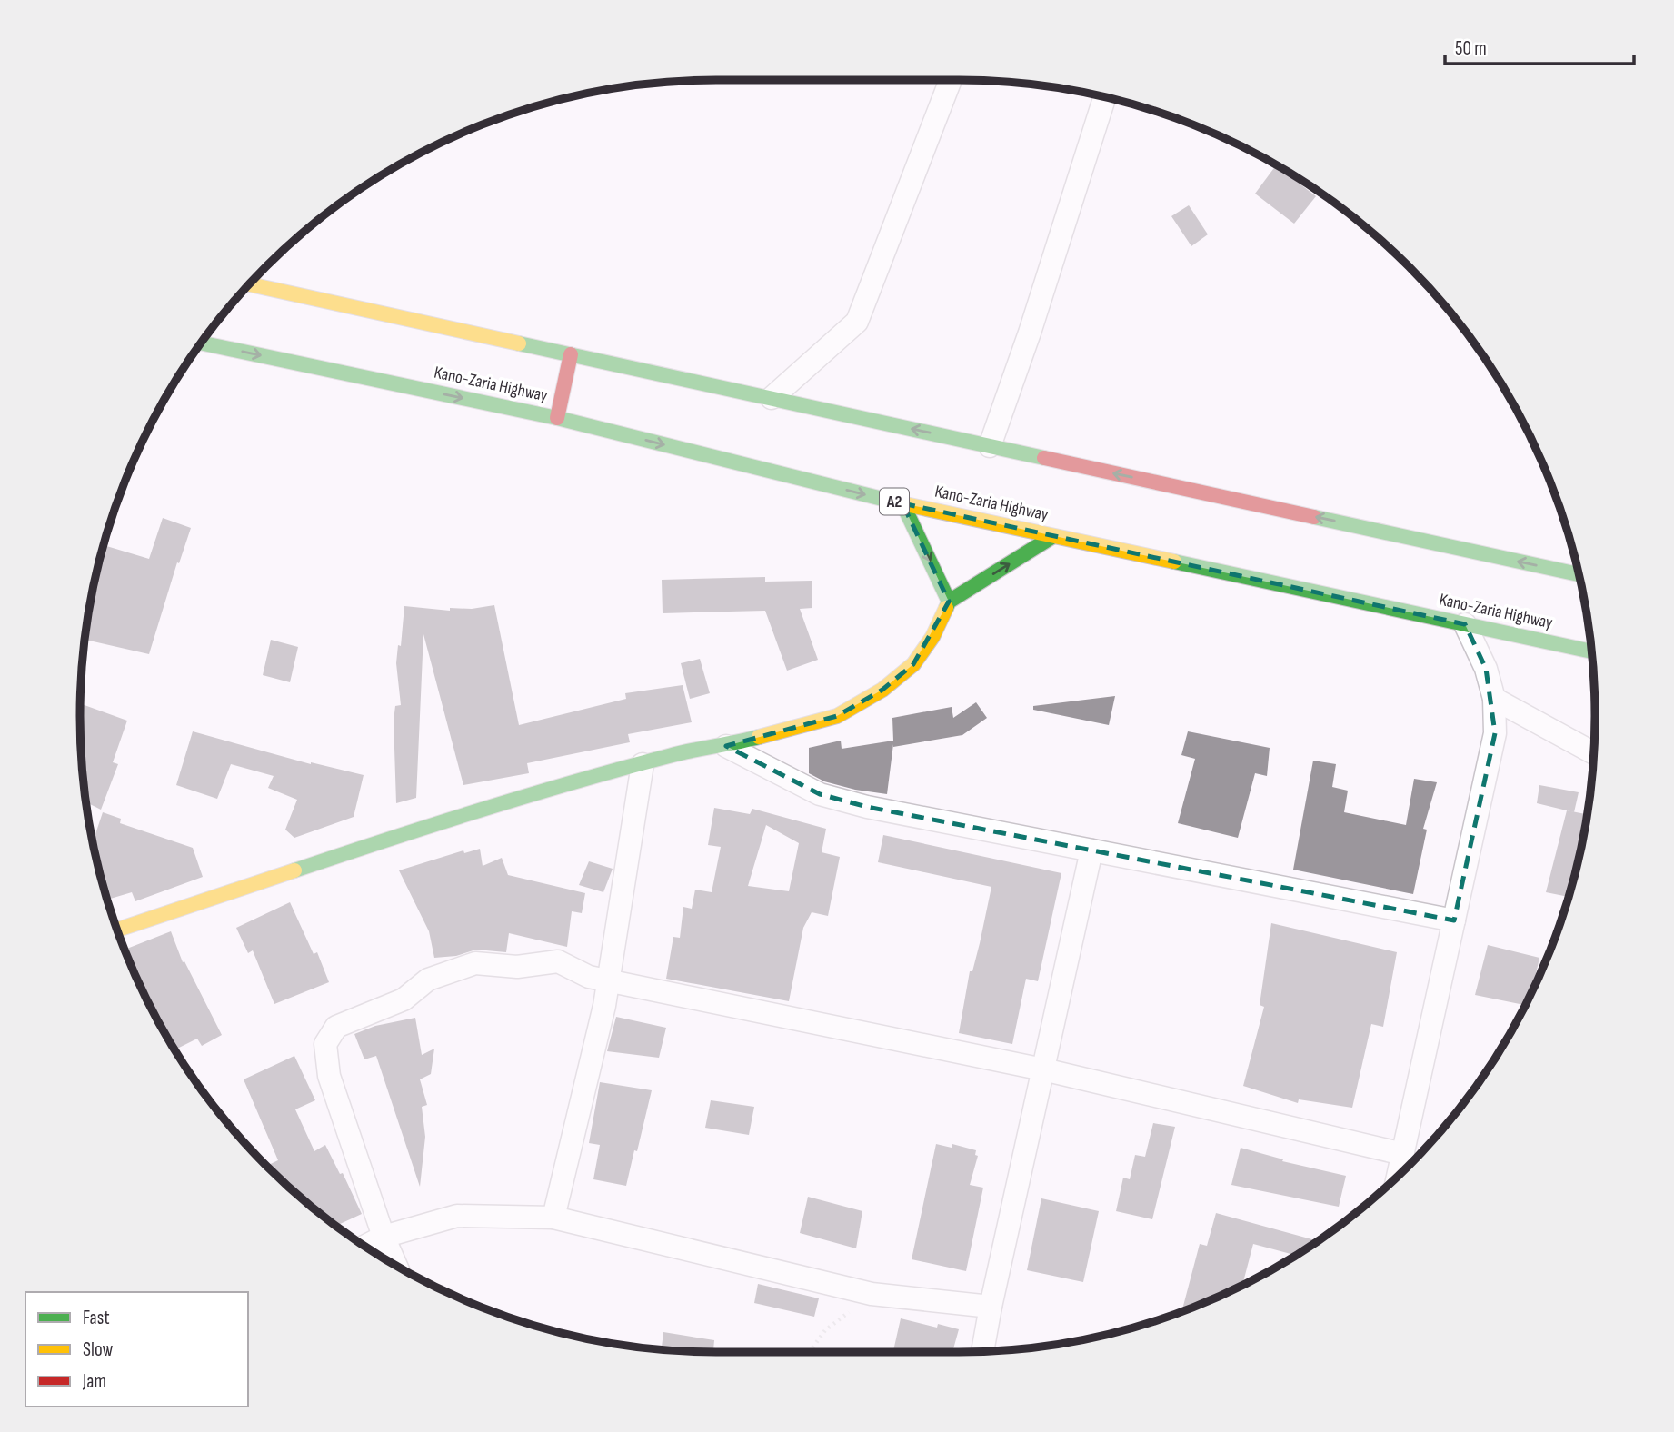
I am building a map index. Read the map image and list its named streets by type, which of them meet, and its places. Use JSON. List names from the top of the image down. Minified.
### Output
{"streets":{"main road":["Kano-Zaria Highway","A2"]},"legend":["Fast","Slow","Jam"],"scale_bar":"50 m"}
